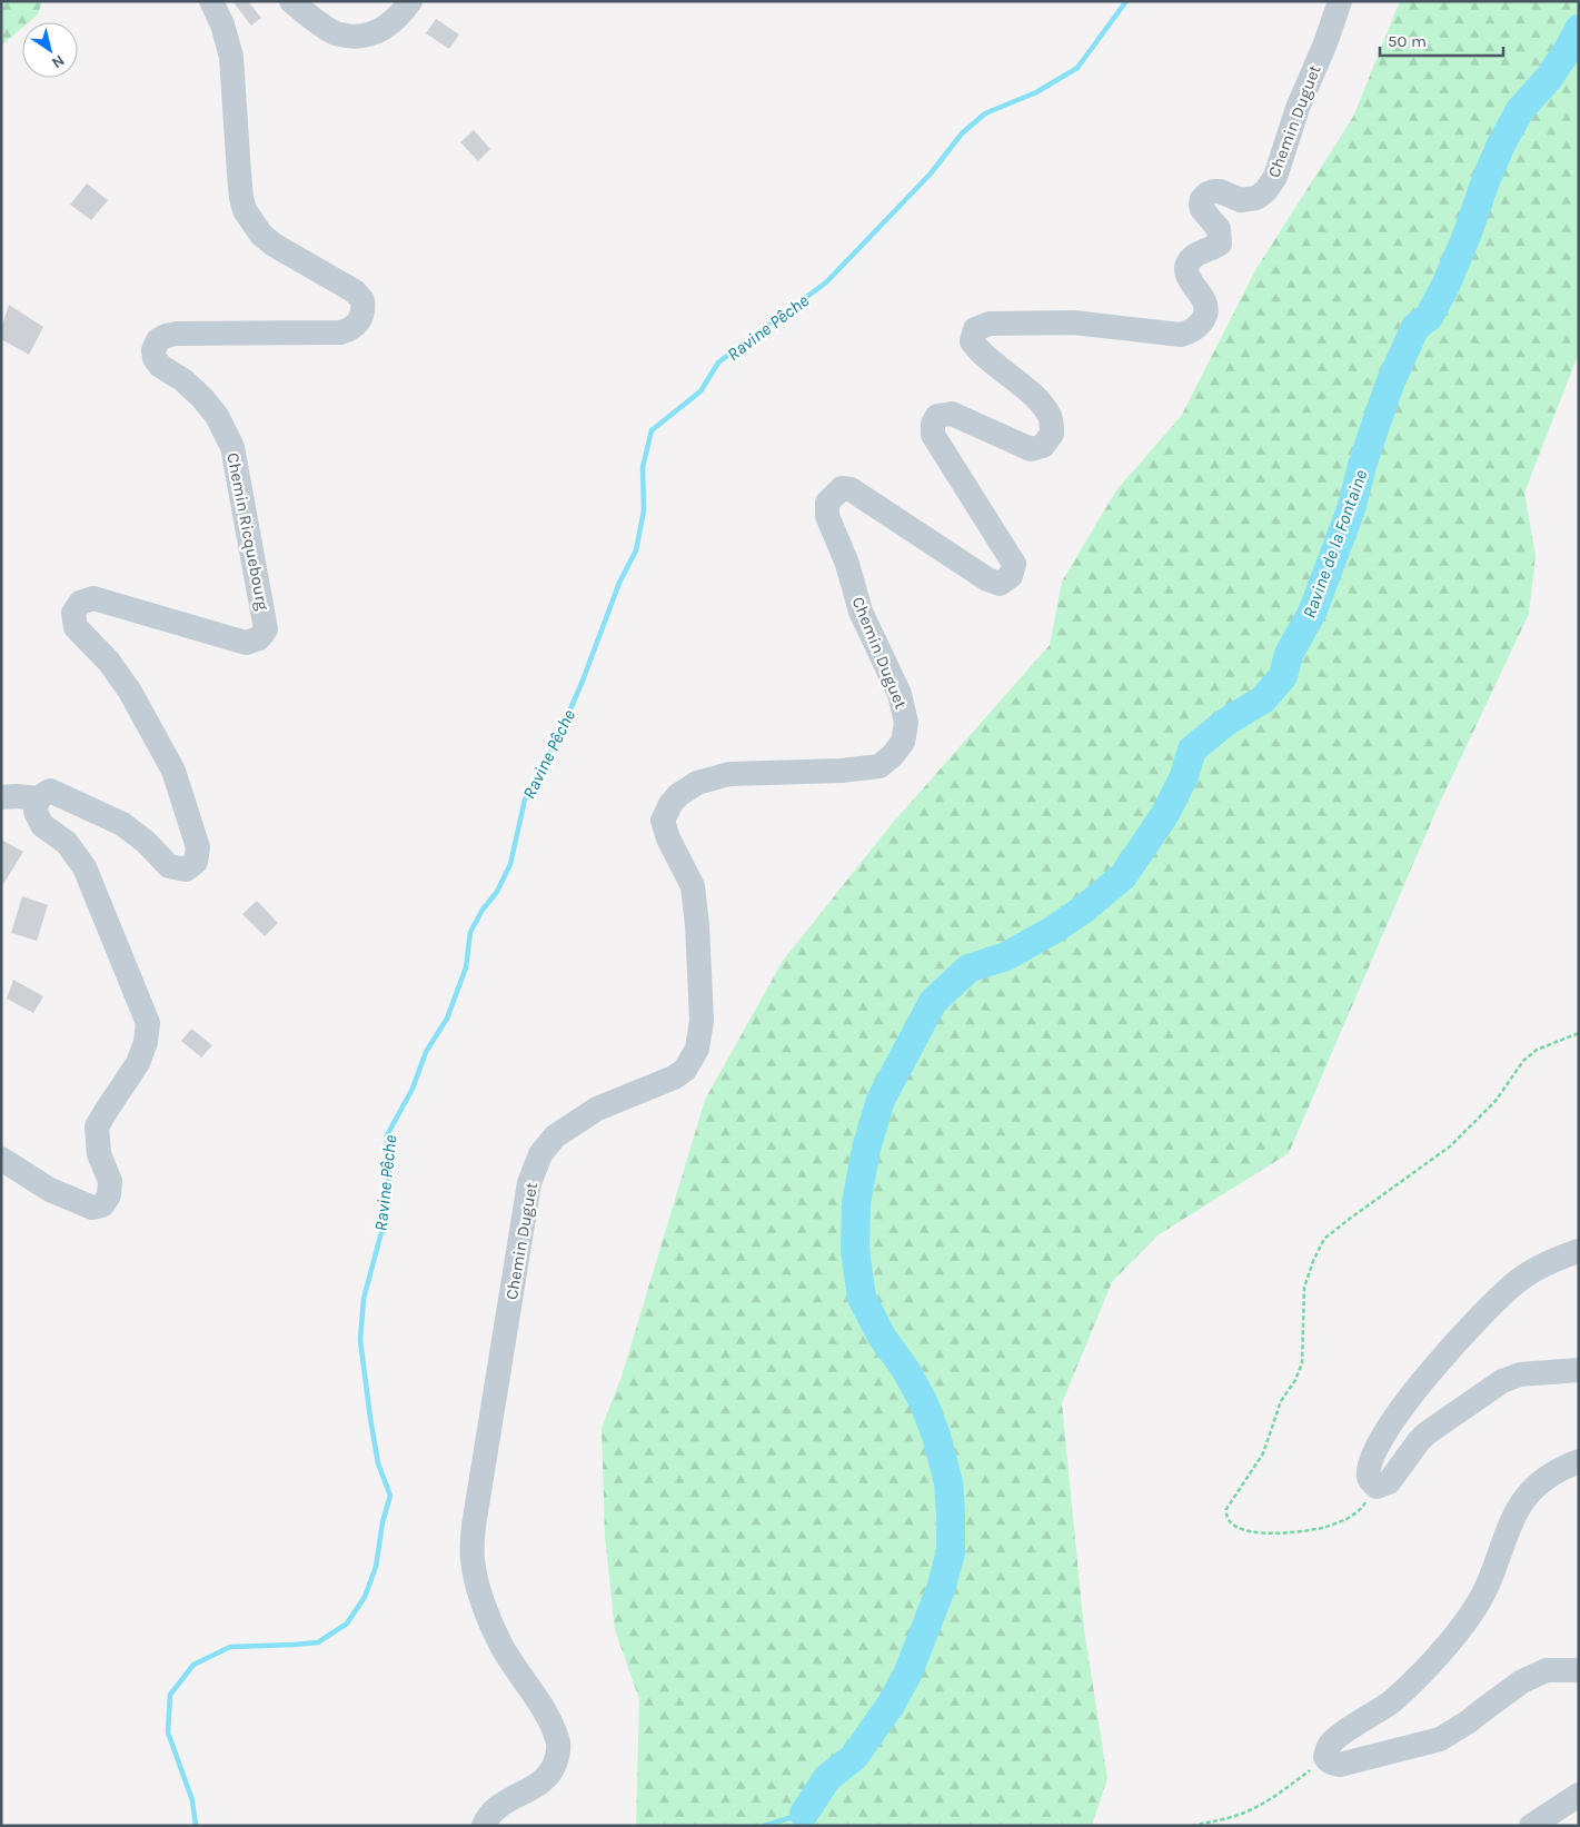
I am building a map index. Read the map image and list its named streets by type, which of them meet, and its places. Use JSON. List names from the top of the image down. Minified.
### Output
{"streets":{"street":["Chemin Duguet","Chemin Ricquebourg"]},"water":["Ravine Pêche","Ravine de la Fontaine"],"scale_bar":"50 m","north":"bottom right"}
